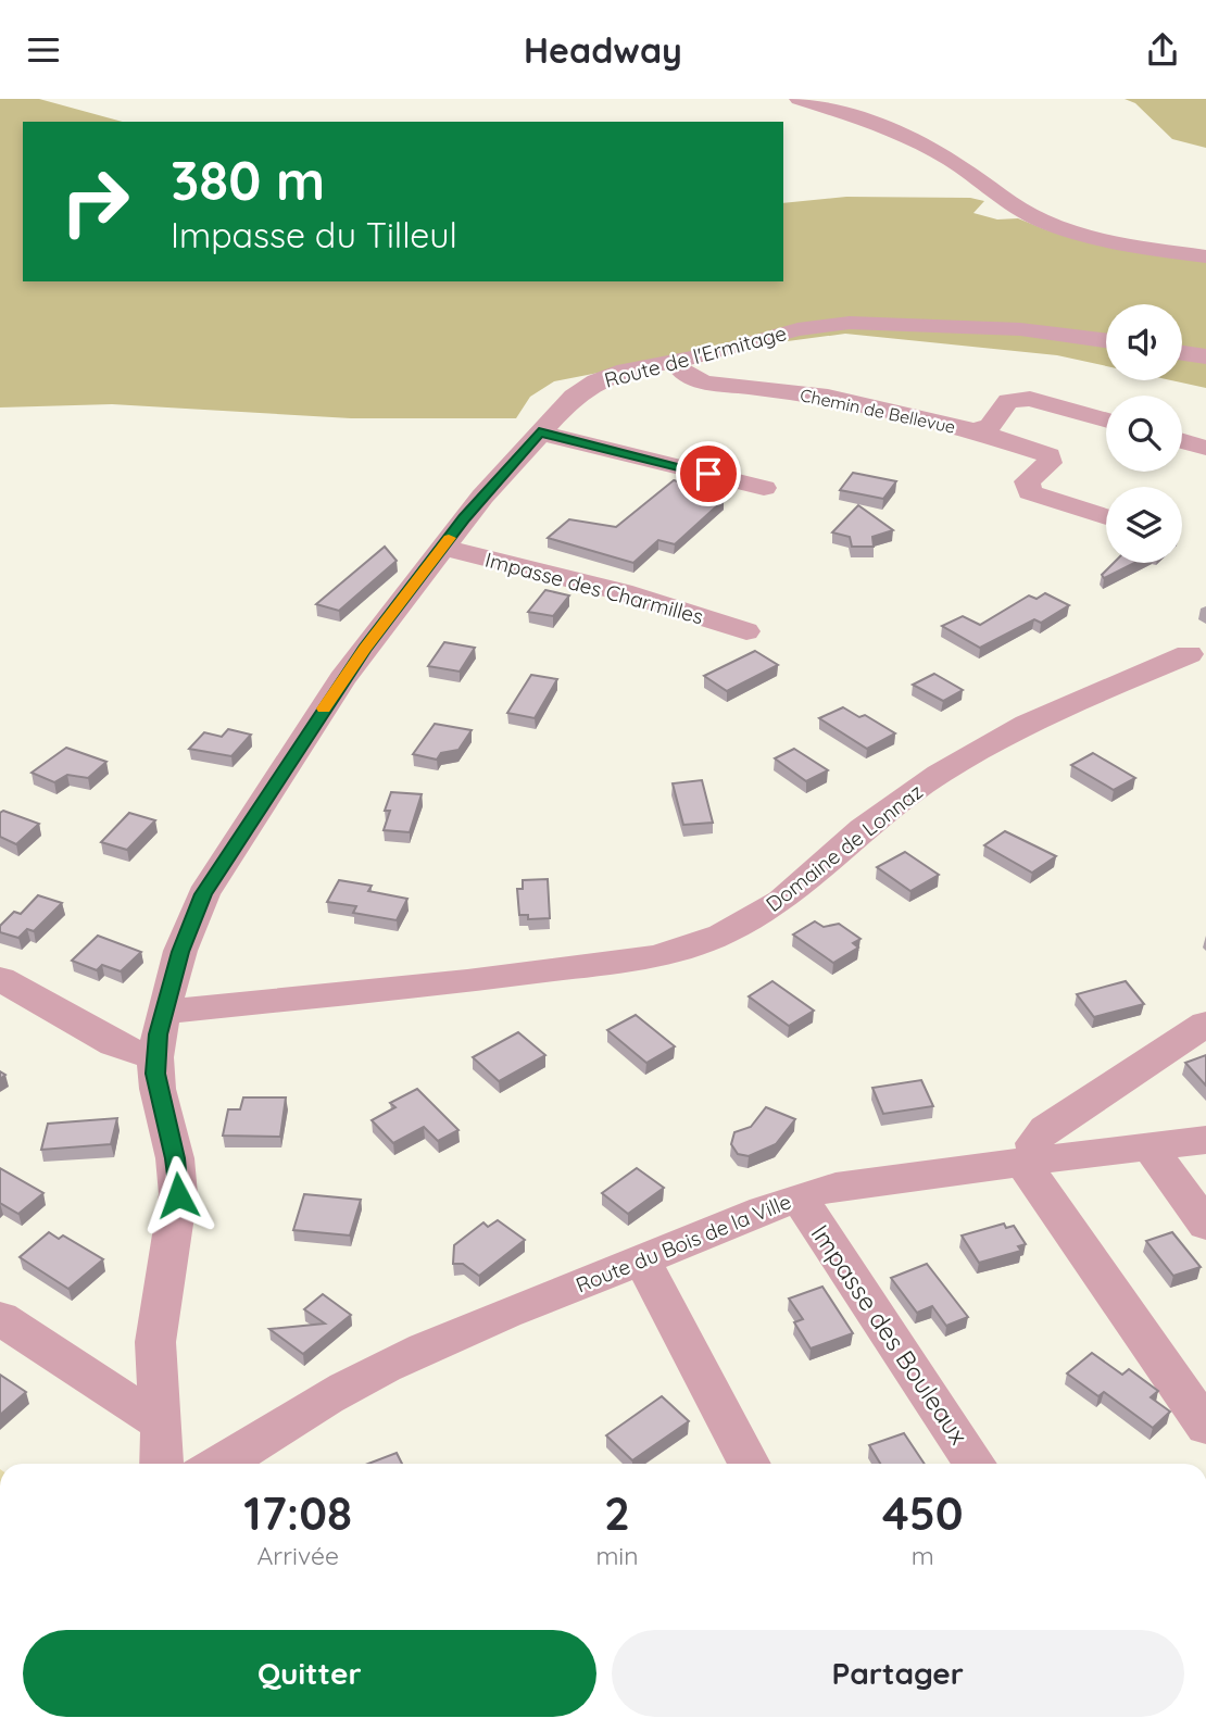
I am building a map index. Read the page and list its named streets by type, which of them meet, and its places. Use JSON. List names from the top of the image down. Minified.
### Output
{"streets":{"street":["Route de l'Ermitage","Chemin de Bellevue","Impasse des Charmilles","Domaine de Lonnaz","Route du Bois de la Ville","Impasse des Bouleaux"]},"crossings":[["Route de l'Ermitage","Chemin de Bellevue"],["Route de l'Ermitage","Impasse des Charmilles"],["Route de l'Ermitage","Domaine de Lonnaz"],["Route du Bois de la Ville","Impasse des Bouleaux"]],"page":{"header":"Headway","turn":["380 m","Impasse du Tilleul"],"eta":["17:08","Arrivée","2","min","450","m"],"buttons":["Quitter","Partager"]}}
